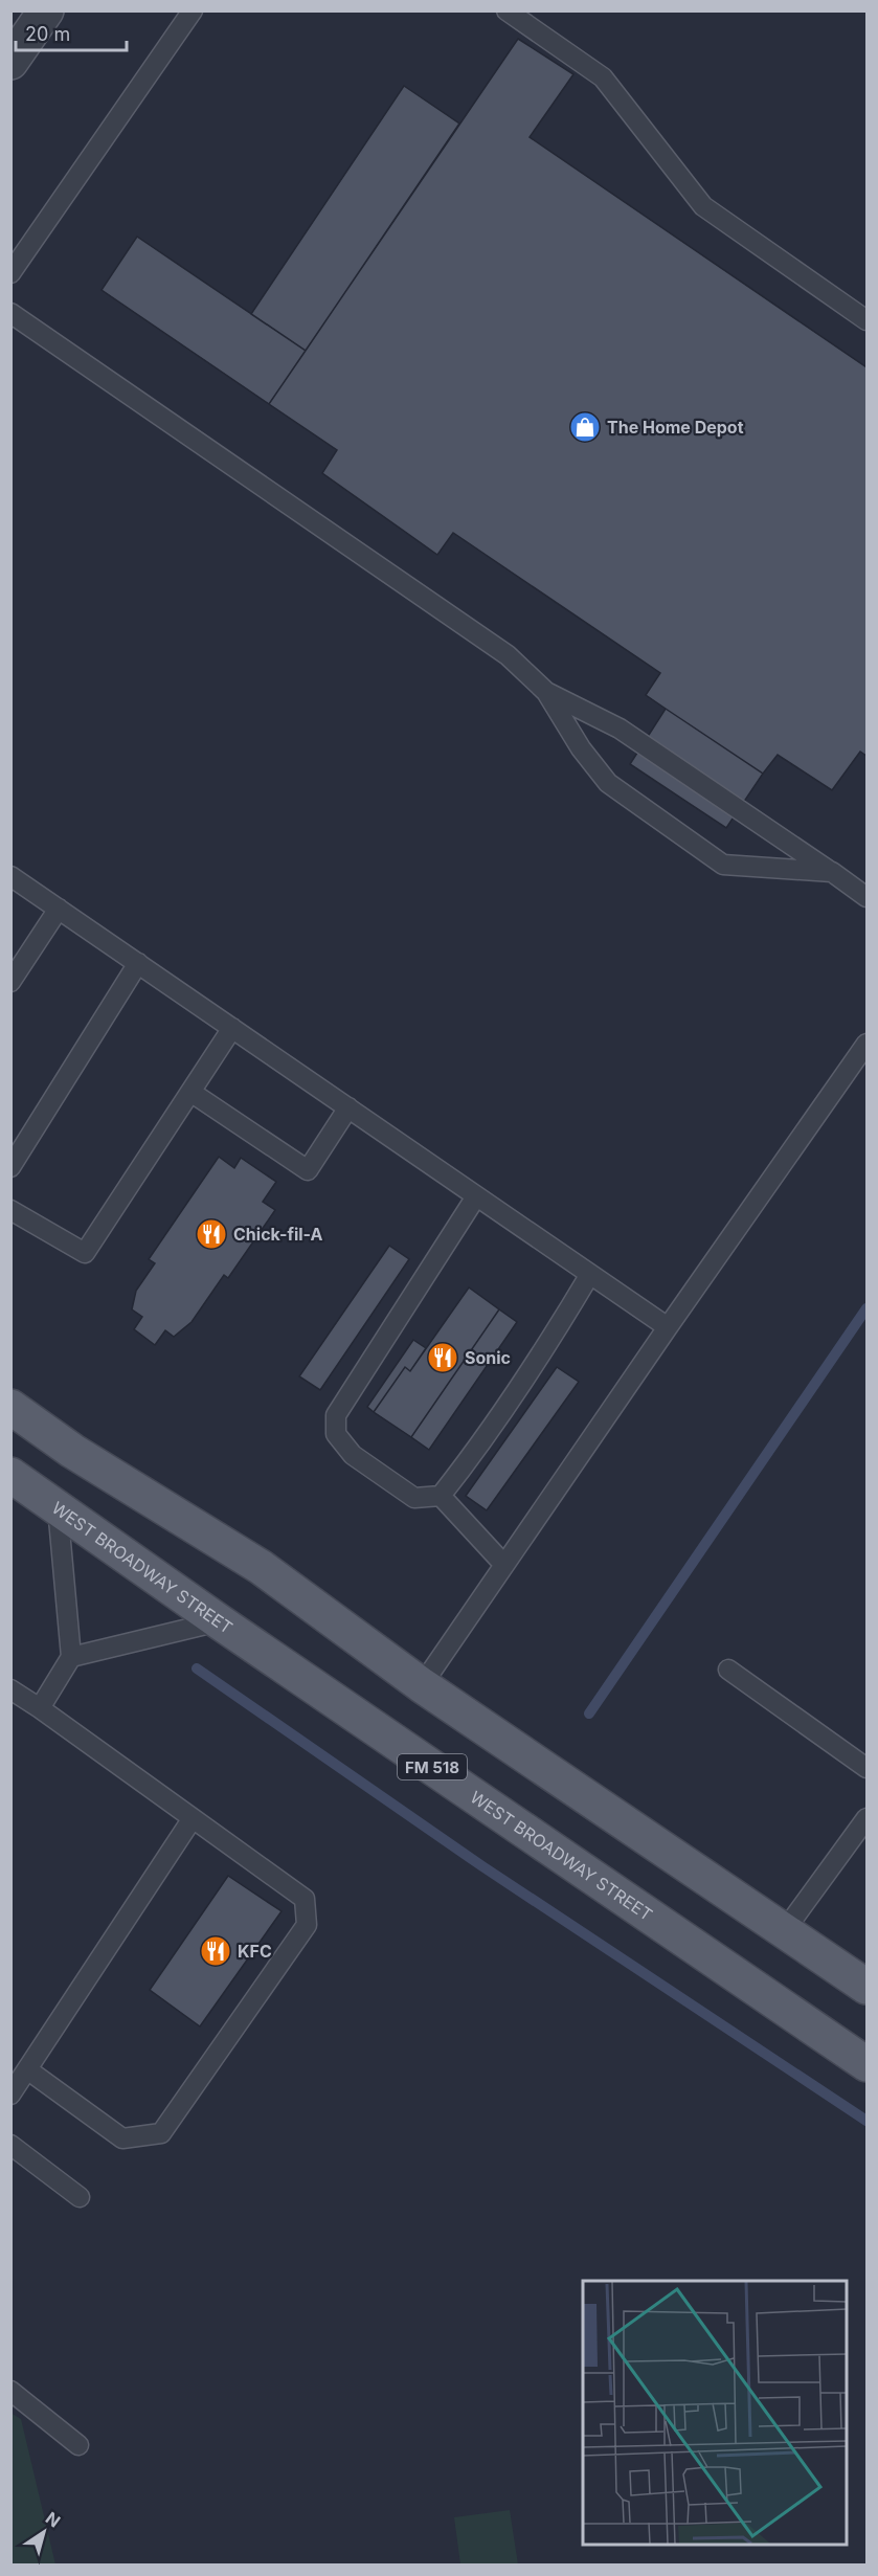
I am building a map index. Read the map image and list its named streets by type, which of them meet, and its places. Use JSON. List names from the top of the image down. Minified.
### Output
{"streets":{"main road":["WEST BROADWAY STREET","FM 518"]},"places":{"shop":["The Home Depot"],"restaurant":["Chick-fil-A","Sonic","KFC"]},"scale_bar":"20 m","north":"top right"}
